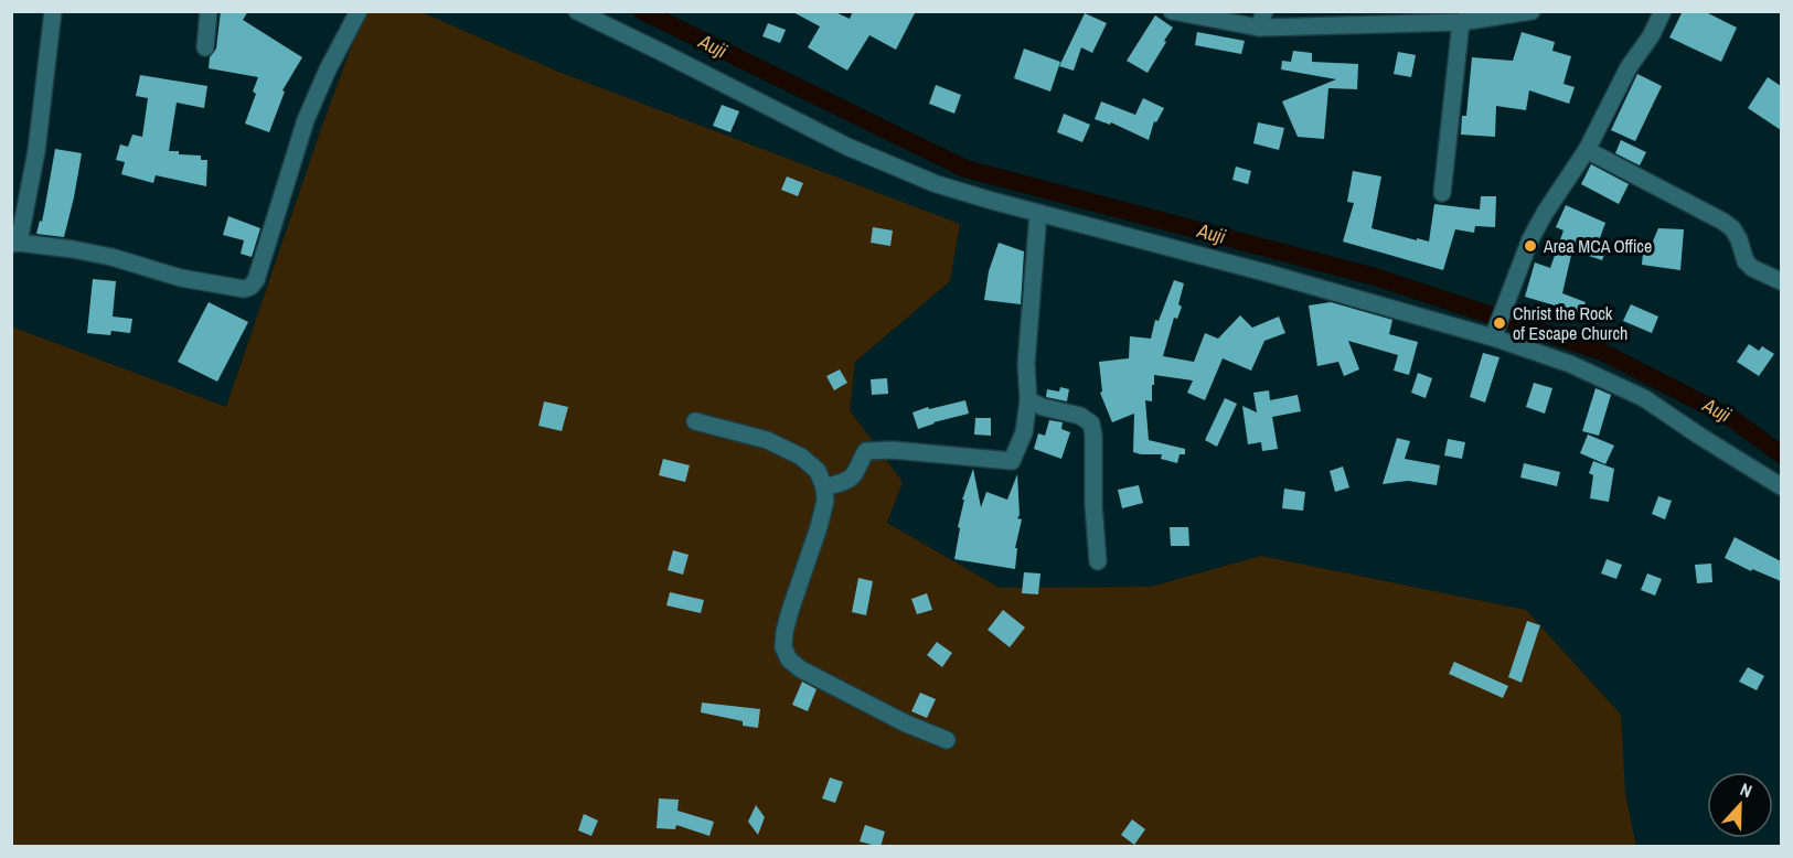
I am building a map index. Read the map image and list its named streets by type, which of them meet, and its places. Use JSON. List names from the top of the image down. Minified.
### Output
{"water":["Auji"],"places":["Area MCA Office","Christ the Rock of Escape Church"],"north":"top"}
